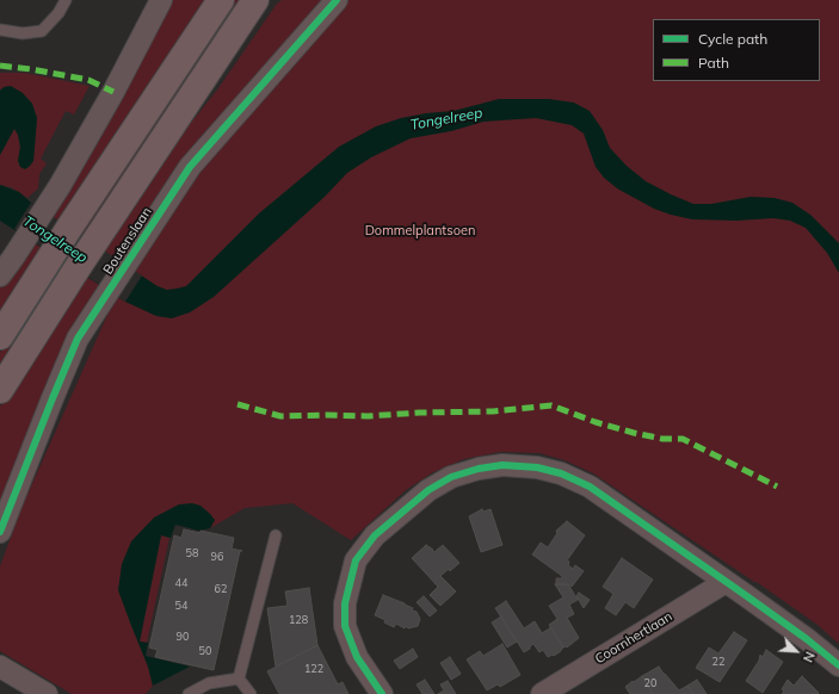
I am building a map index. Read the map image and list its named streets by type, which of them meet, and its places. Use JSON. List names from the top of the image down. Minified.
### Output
{"streets":{"main road":["Boutenslaan"],"street":["Coornhertlaan"]},"water":["Tongelreep"],"parks":["Dommelplantsoen"],"house_numbers":["58","96","44","62","54","128","90","50","22","122","20"],"legend":["Cycle path","Path"],"north":"bottom right"}
